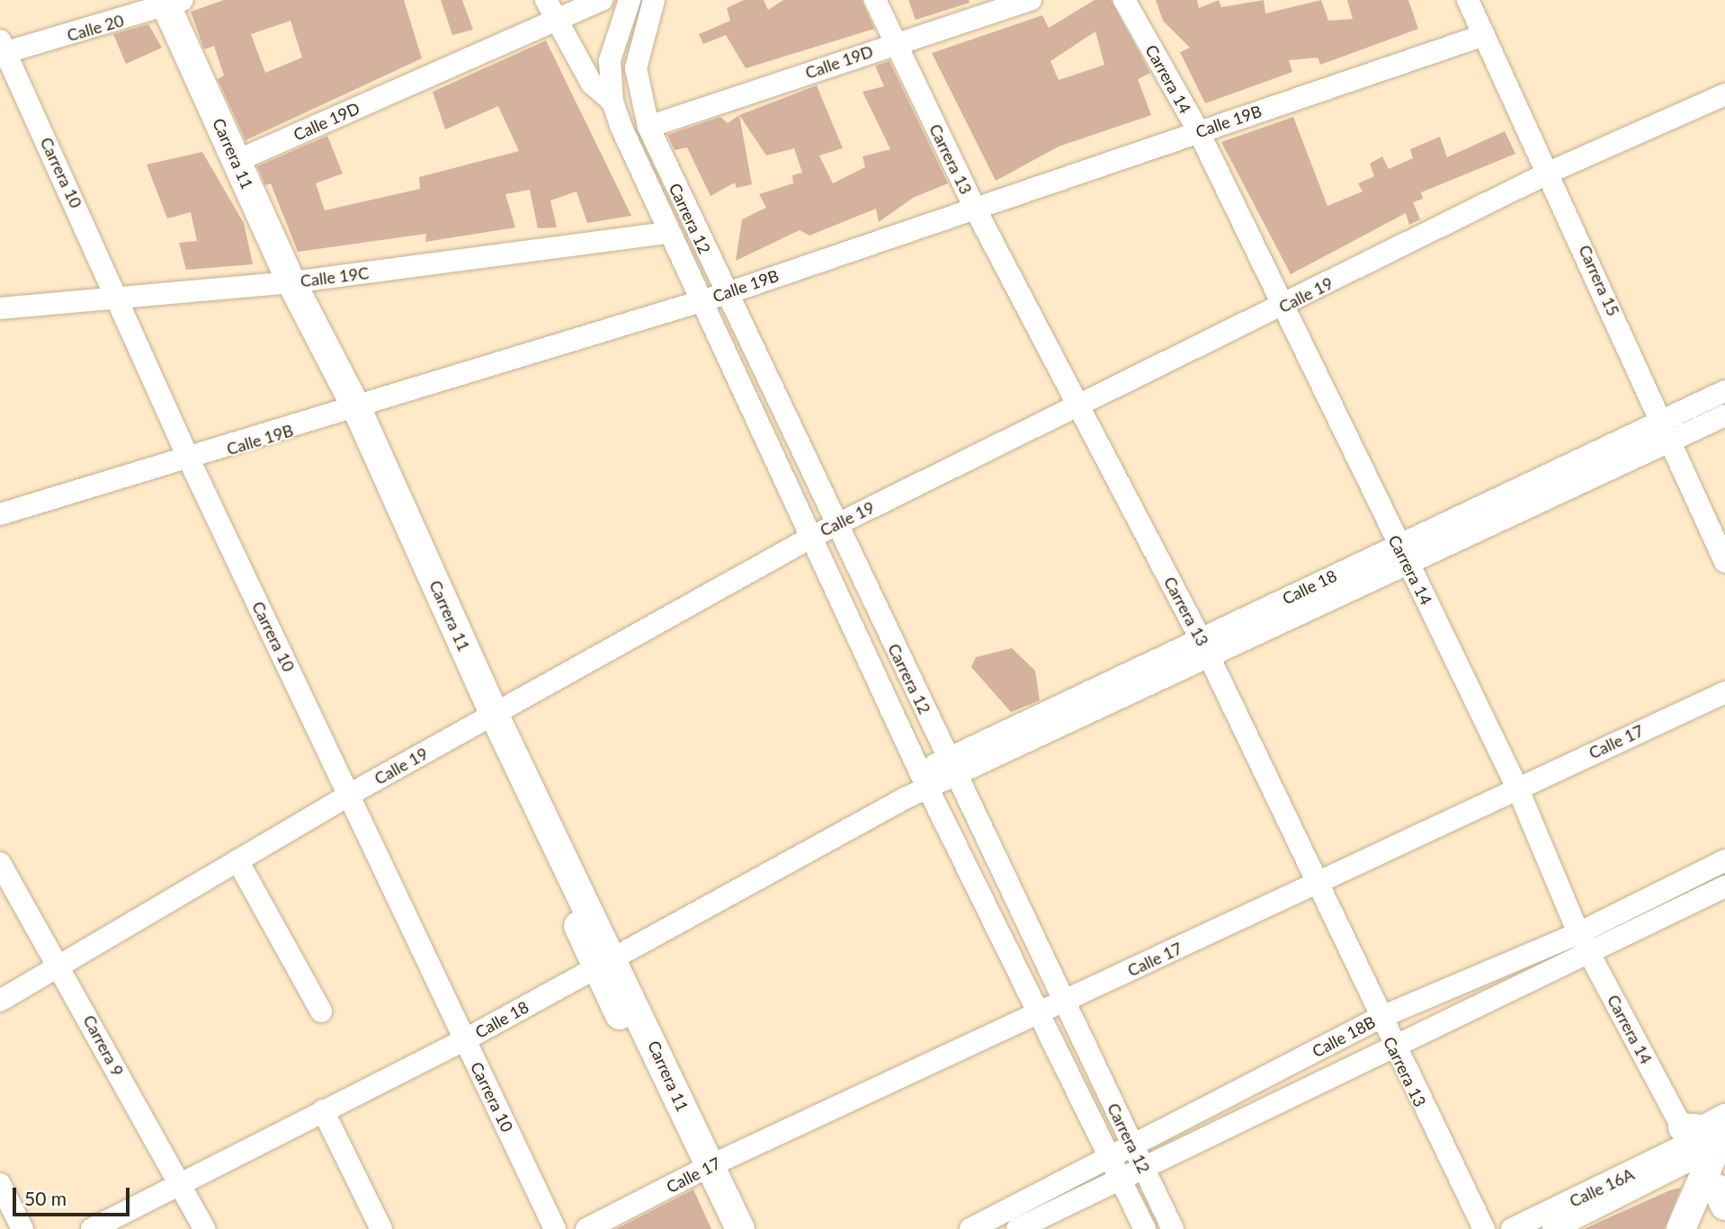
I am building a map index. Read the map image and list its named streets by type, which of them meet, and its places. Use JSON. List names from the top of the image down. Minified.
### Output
{"streets":{"main road":["Carrera 11"],"street":["Calle 20","Calle 19D","Carrera 14","Calle 19B","Carrera 13","Carrera 10","Carrera 12","Calle 19C","Carrera 15","Calle 19","Calle 18","Calle 17","Calle 18B","Carrera 9","Calle 16A"]},"crossings":[["Calle 20","Carrera 11"],["Calle 20","Carrera 10"],["Calle 19D","Carrera 11"],["Calle 19D","Carrera 13"],["Calle 19D","Carrera 12"],["Carrera 14","Calle 19B"],["Carrera 14","Calle 19"],["Carrera 14","Calle 18"],["Carrera 14","Calle 17"],["Carrera 14","Calle 18B"],["Carrera 14","Calle 16A"],["Calle 19B","Carrera 11"],["Calle 19B","Carrera 13"],["Calle 19B","Carrera 10"],["Calle 19B","Carrera 12"],["Calle 19B","Carrera 15"],["Carrera 11","Calle 19C"],["Carrera 11","Calle 19"],["Carrera 11","Calle 18"],["Carrera 11","Calle 17"],["Carrera 13","Calle 19"],["Carrera 13","Calle 18"],["Carrera 13","Calle 17"],["Carrera 13","Calle 18B"],["Carrera 10","Calle 19C"],["Carrera 10","Calle 19"],["Carrera 10","Calle 18"],["Carrera 12","Calle 19C"],["Carrera 12","Calle 19"],["Carrera 12","Calle 18"],["Carrera 12","Calle 17"],["Carrera 12","Calle 18B"],["Carrera 15","Calle 19"],["Carrera 15","Calle 18"],["Calle 19","Carrera 9"],["Calle 18","Carrera 9"]],"scale_bar":"50 m"}
